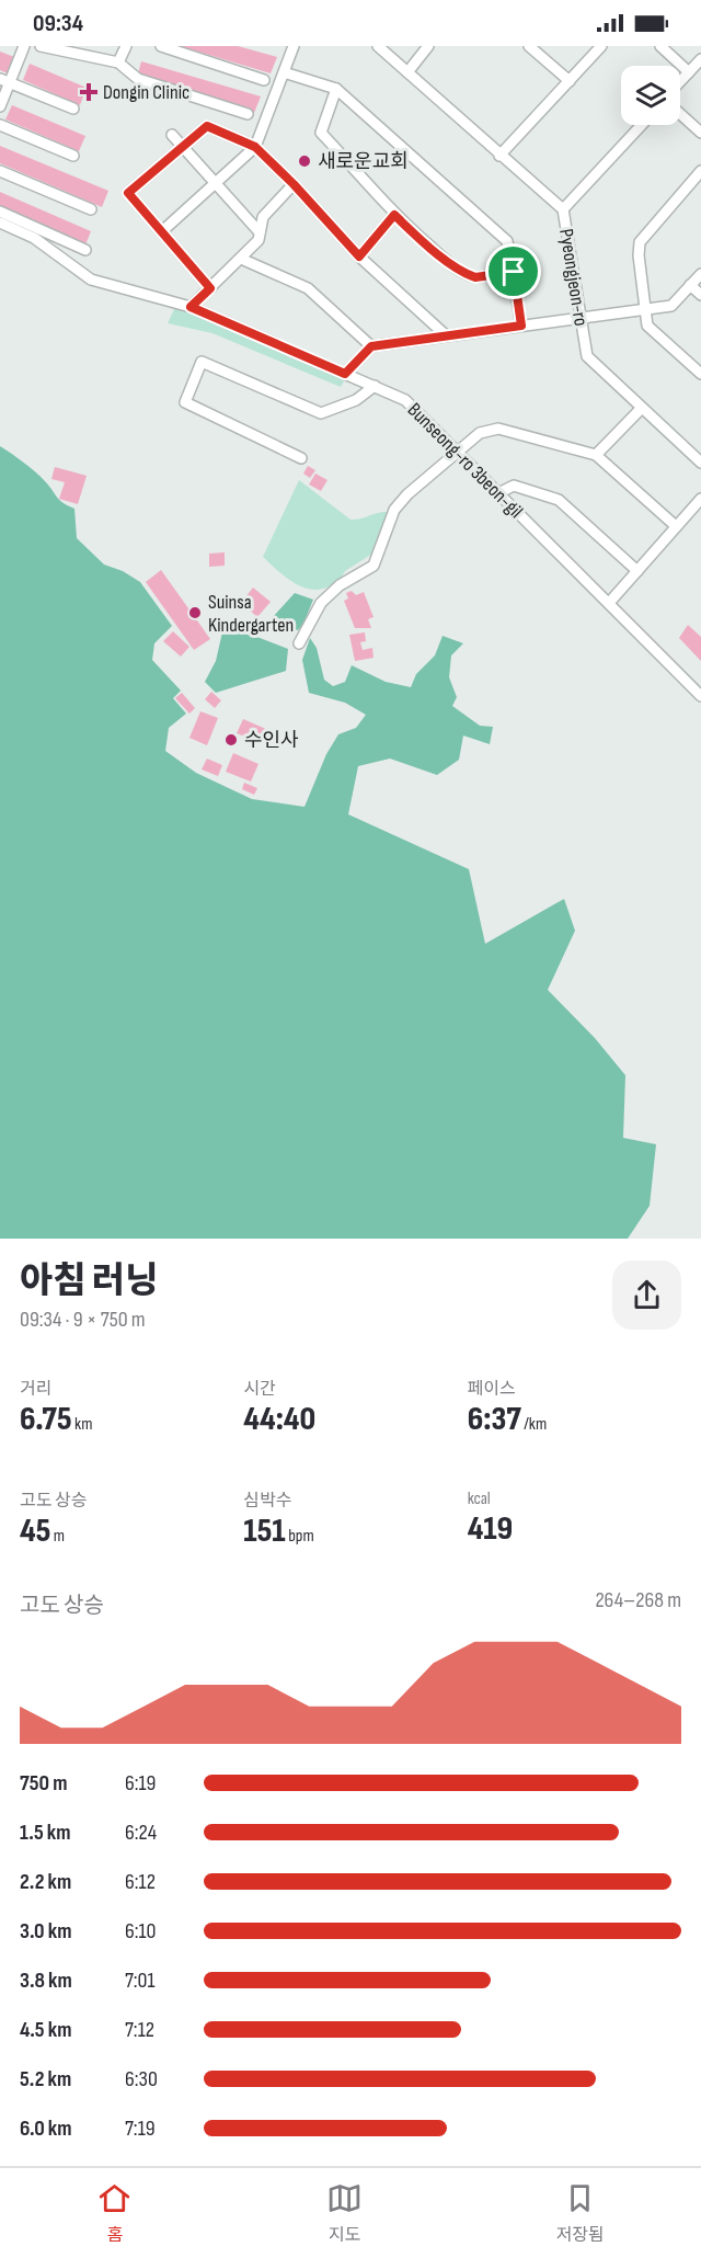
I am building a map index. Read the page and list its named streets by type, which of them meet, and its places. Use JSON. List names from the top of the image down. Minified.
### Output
{"streets":{"street":["Pyeongjeon-ro","Bunseong-ro 3beon-gil"]},"places":{"health":["Dongin Clinic"],"other":["새로운교회","Suinsa Kindergarten","수인사"]},"page":{"status":"09:34","heading":["아침 러닝","09:34 · 9 × 750 m"],"stats":[["거리","6.75 km"],["시간","44:40"],["페이스","6:37 /km"],["고도 상승","45 m"],["심박수","151 bpm"],["kcal","419"]],"chart":["고도 상승","264–268 m"],"list":[{"name":"750 m","note":"6:19"},{"name":"1.5 km","note":"6:24"},{"name":"2.2 km","note":"6:12"},{"name":"3.0 km","note":"6:10"},{"name":"3.8 km","note":"7:01"},{"name":"4.5 km","note":"7:12"},{"name":"5.2 km","note":"6:30"},{"name":"6.0 km","note":"7:19"}],"tabs":["홈","지도","저장됨"]}}
